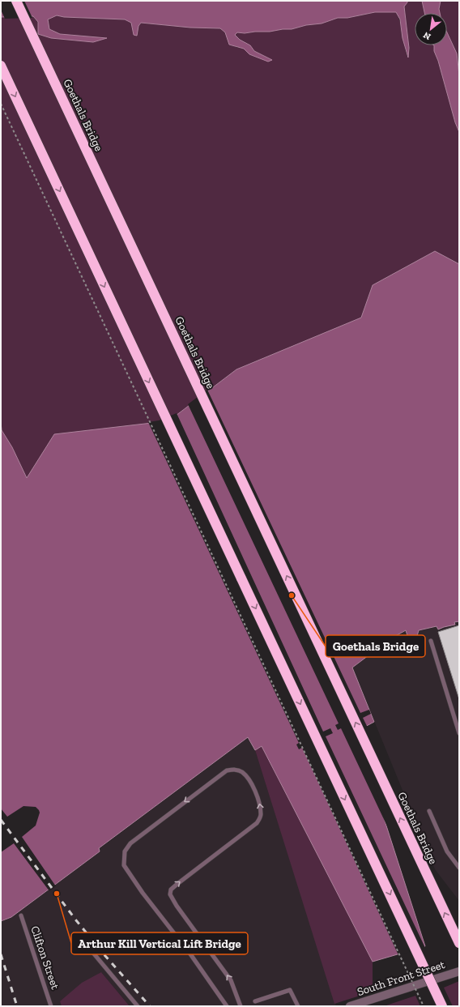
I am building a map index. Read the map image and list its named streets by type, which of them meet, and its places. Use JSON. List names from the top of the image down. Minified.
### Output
{"streets":{"highway":["Goethals Bridge"],"street":["South Front Street"],"lane":["Clifton Street"]},"places":["Goethals Bridge","Arthur Kill Vertical Lift Bridge"],"north":"bottom left"}
